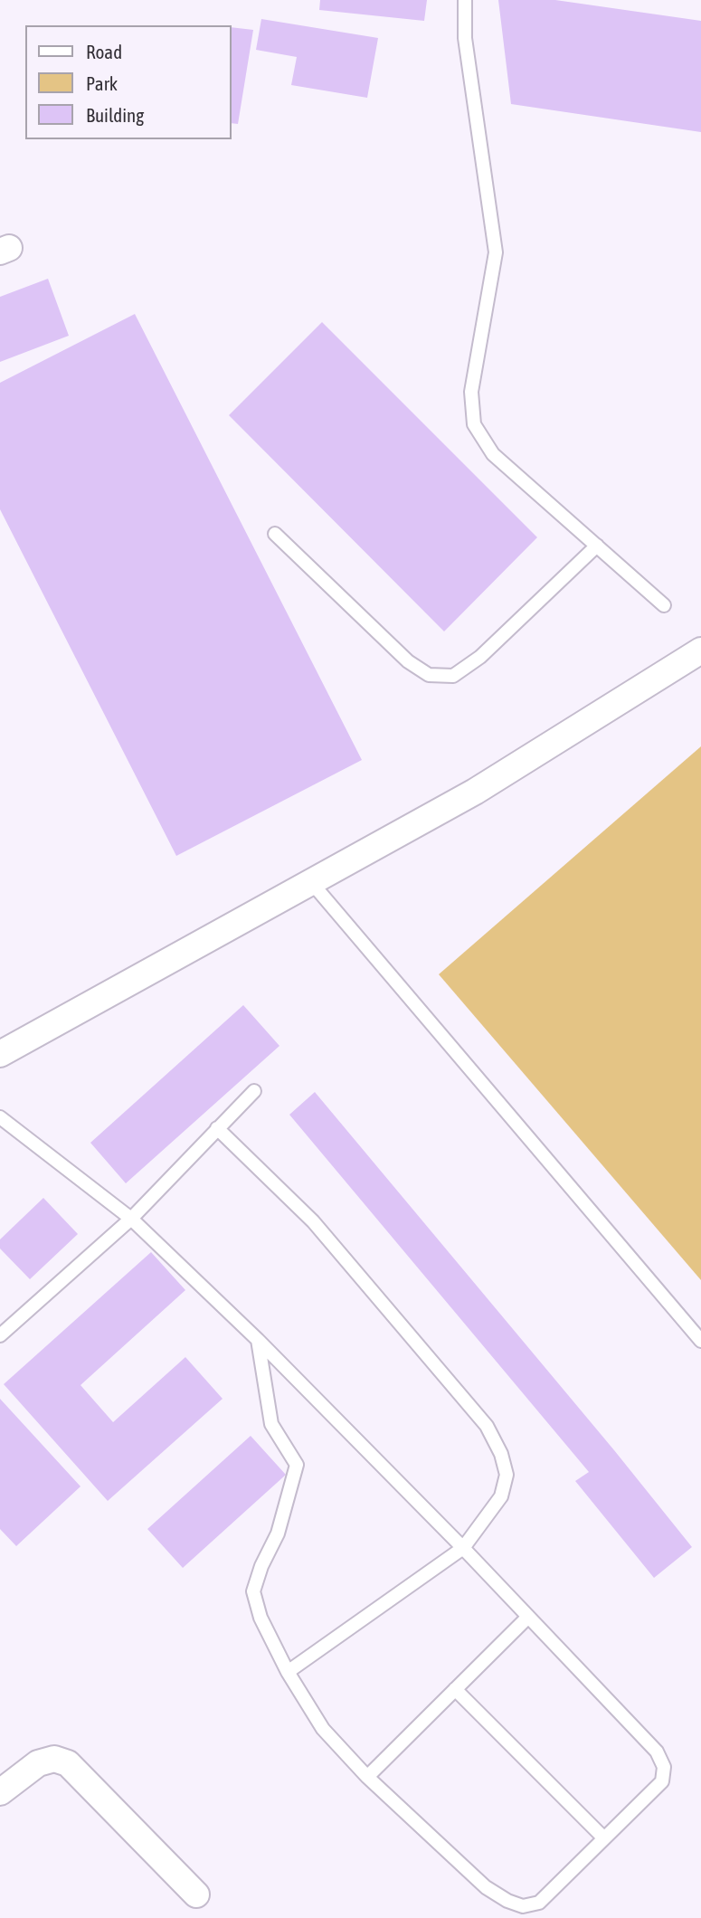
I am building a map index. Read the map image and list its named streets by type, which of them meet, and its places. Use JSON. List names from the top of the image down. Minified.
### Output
{"legend":["Road","Park","Building"]}
